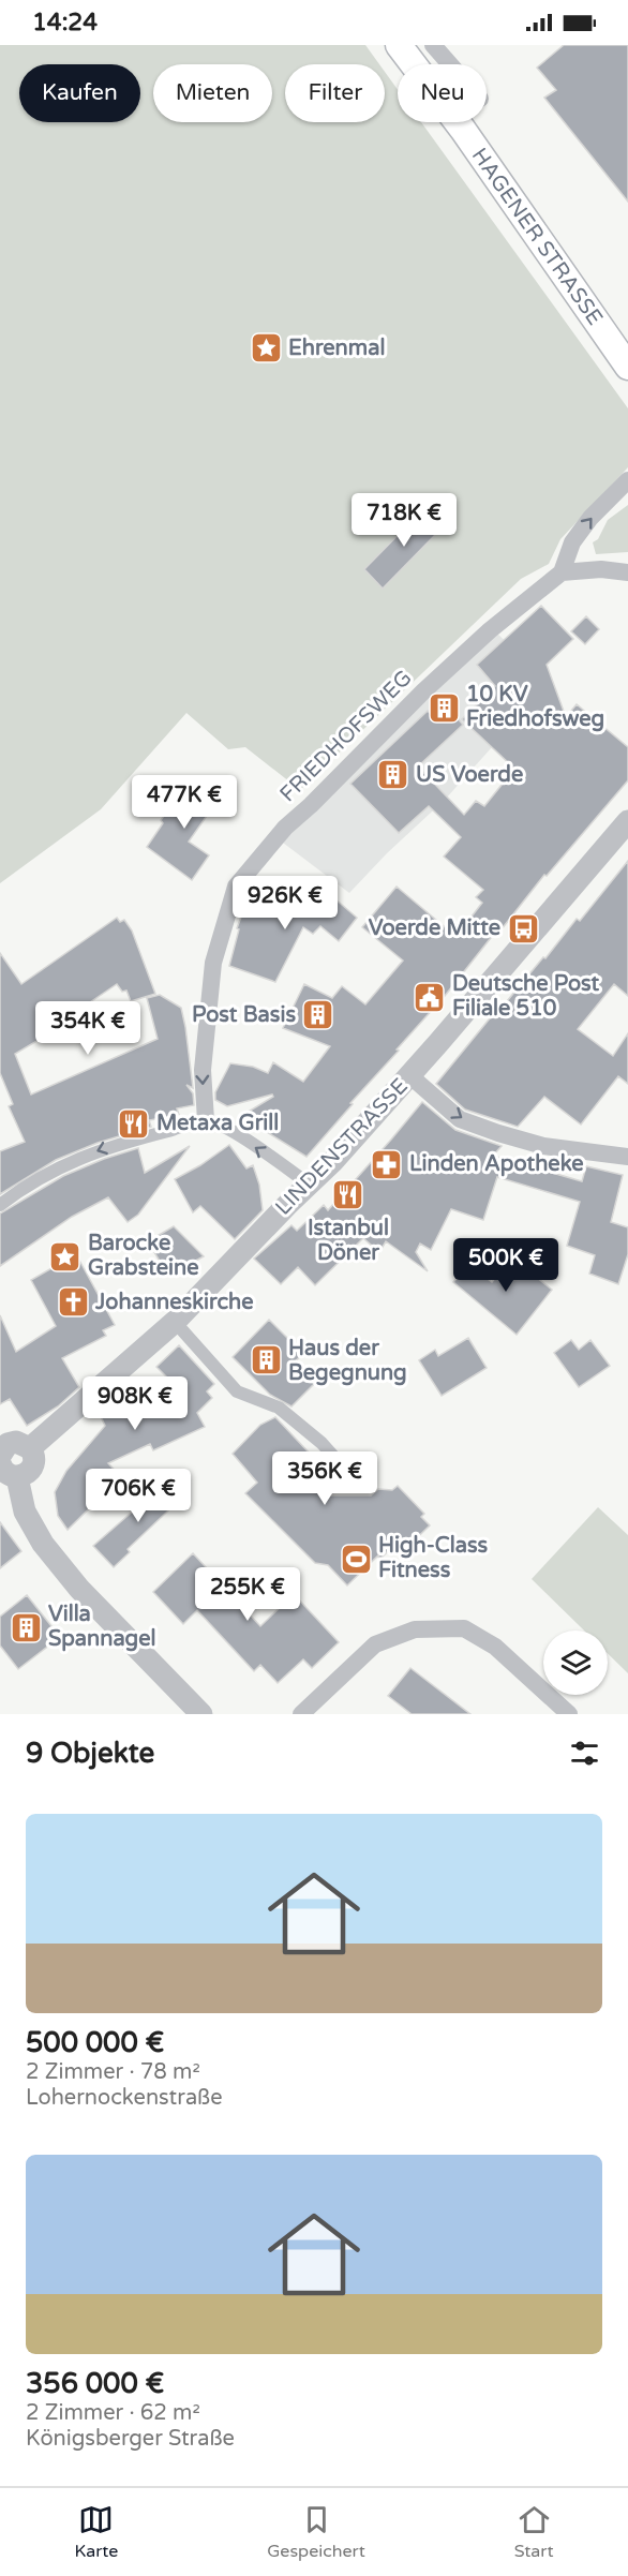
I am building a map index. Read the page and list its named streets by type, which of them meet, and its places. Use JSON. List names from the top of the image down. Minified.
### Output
{"streets":{"main road":["HAGENER STRASSE"],"street":["FRIEDHOFSWEG","LINDENSTRASSE"]},"one_way":["FRIEDHOFSWEG"],"places":{"place":["Ehrenmal","Barocke Grabsteine"],"building":["10 KV Friedhofsweg","US Voerde","Post Basis","Haus der Begegnung","Villa Spannagel"],"bus stop":["Voerde Mitte"],"public building":["Deutsche Post Filiale 510"],"restaurant":["Metaxa Grill","Istanbul Döner"],"pharmacy":["Linden Apotheke"],"church":["Johanneskirche"],"sports":["High-Class Fitness"]},"page":{"status":"14:24","chip":["Kaufen","Mieten","Filter","Neu"],"price":["718K €","477K €","926K €","354K €","500K €","908K €","356K €","706K €","255K €"],"heading":"9 Objekte","list":[{"name":"500 000 €","note":"2 Zimmer · 78 m² · Lohernockenstraße"},{"name":"356 000 €","note":"2 Zimmer · 62 m² · Königsberger Straße"}],"tabs":["Karte","Gespeichert","Start"]}}
